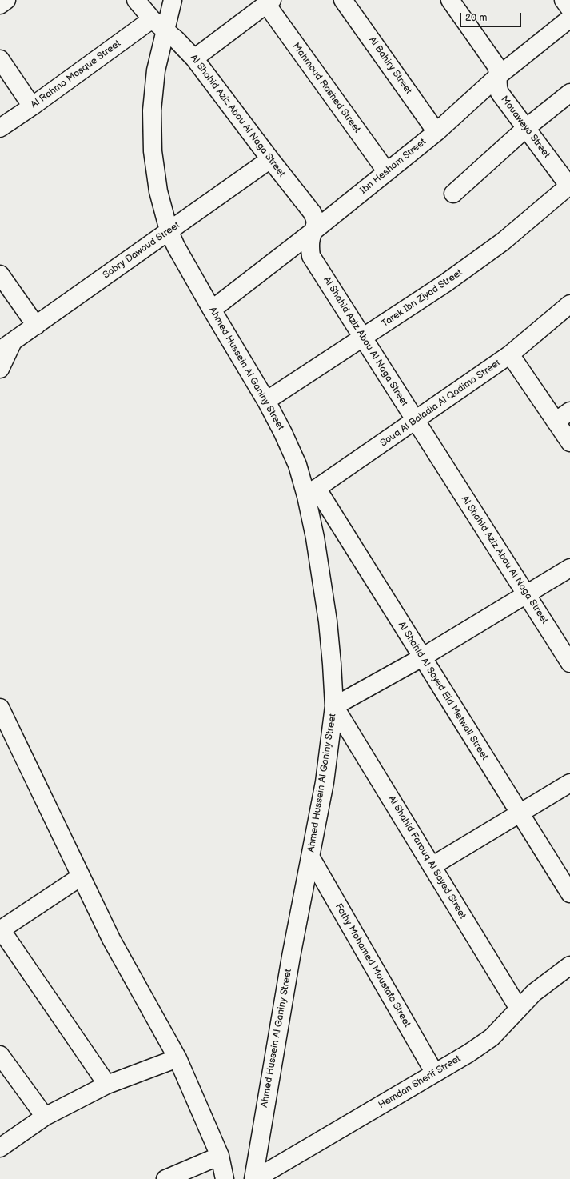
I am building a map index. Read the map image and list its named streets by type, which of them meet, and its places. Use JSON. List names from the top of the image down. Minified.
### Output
{"streets":{"street":["Al Bahiry Street","Al Rahma Mosque Street","Mahmoud Rashed Street","Al Shahid Aziz Abou Al Naga Street","Mouaweya Street","Ibn Hesham Street","Sabry Dawoud Street","Tarek Ibn Ziyad Street","Ahmed Hussein Al Ganiny Street","Souq Al Baladia Al Qadima Street","Al Shahid Al Sayed Eid Metwali Street","Al Shahid Farouq Al Sayed Street","Fathy Mohamed Moustafa Street","Hemdan Sherif Street"]},"crossings":[["Al Bahiry Street","Ibn Hesham Street"],["Al Rahma Mosque Street","Al Shahid Aziz Abou Al Naga Street"],["Mahmoud Rashed Street","Ibn Hesham Street"],["Al Shahid Aziz Abou Al Naga Street","Ibn Hesham Street"],["Al Shahid Aziz Abou Al Naga Street","Sabry Dawoud Street"],["Al Shahid Aziz Abou Al Naga Street","Tarek Ibn Ziyad Street"],["Al Shahid Aziz Abou Al Naga Street","Ahmed Hussein Al Ganiny Street"],["Al Shahid Aziz Abou Al Naga Street","Souq Al Baladia Al Qadima Street"],["Mouaweya Street","Ibn Hesham Street"],["Mouaweya Street","Tarek Ibn Ziyad Street"],["Ibn Hesham Street","Ahmed Hussein Al Ganiny Street"],["Sabry Dawoud Street","Ahmed Hussein Al Ganiny Street"],["Tarek Ibn Ziyad Street","Ahmed Hussein Al Ganiny Street"],["Ahmed Hussein Al Ganiny Street","Souq Al Baladia Al Qadima Street"],["Ahmed Hussein Al Ganiny Street","Al Shahid Al Sayed Eid Metwali Street"],["Ahmed Hussein Al Ganiny Street","Al Shahid Farouq Al Sayed Street"],["Ahmed Hussein Al Ganiny Street","Fathy Mohamed Moustafa Street"],["Ahmed Hussein Al Ganiny Street","Hemdan Sherif Street"],["Souq Al Baladia Al Qadima Street","Al Shahid Al Sayed Eid Metwali Street"],["Al Shahid Farouq Al Sayed Street","Hemdan Sherif Street"],["Fathy Mohamed Moustafa Street","Hemdan Sherif Street"]],"scale_bar":"20 m"}
